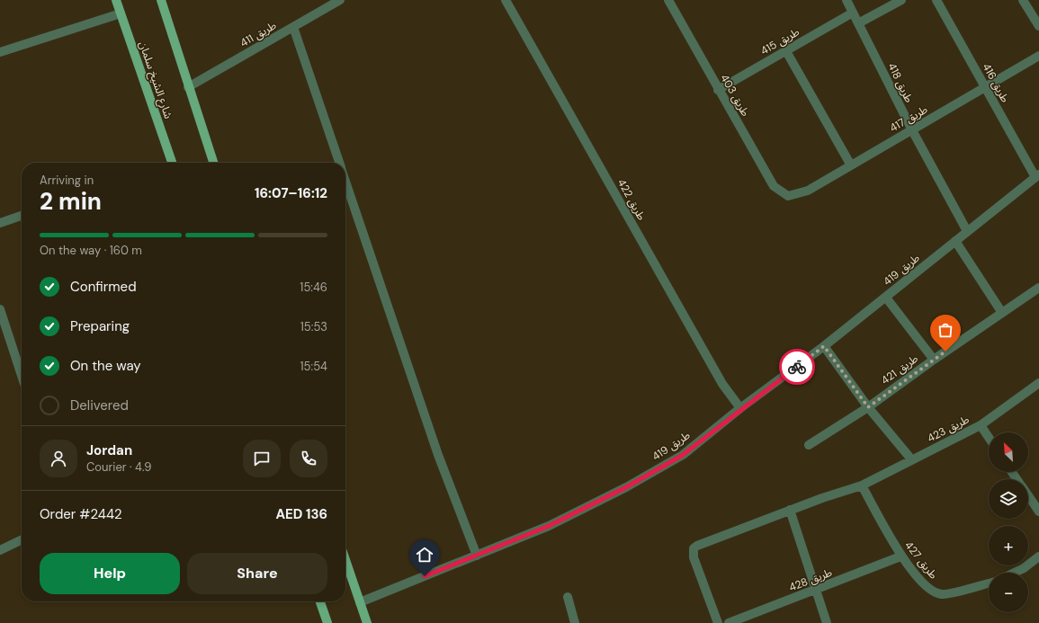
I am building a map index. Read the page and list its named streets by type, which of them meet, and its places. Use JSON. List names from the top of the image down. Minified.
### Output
{"streets":{"main road":["شارع الشيخ سلمان"],"street":["طريق 411","طريق 415","طريق 418","طريق 416","طريق 403","طريق 417","طريق 422","طريق 419","طريق 421","طريق 423","طريق 427","طريق 428"]},"crossings":[["طريق 415","طريق 418"],["طريق 415","طريق 403"],["طريق 418","طريق 417"],["طريق 418","طريق 419"],["طريق 416","طريق 417"],["طريق 416","طريق 419"],["طريق 403","طريق 417"],["طريق 422","طريق 419"],["طريق 423","طريق 427"],["طريق 427","طريق 428"]],"north":"top left","page":{"heading":["2 min","Arriving in","16:07–16:12"],"panel":["Jordan","Courier · 4.9","Order #2442","AED 136"],"bar":"On the way · 160 m","list":[["Confirmed","15:46"],["Preparing","15:53"],["On the way","15:54"],"Delivered"],"map_buttons":["+","−"],"buttons":["Help","Share"]}}
